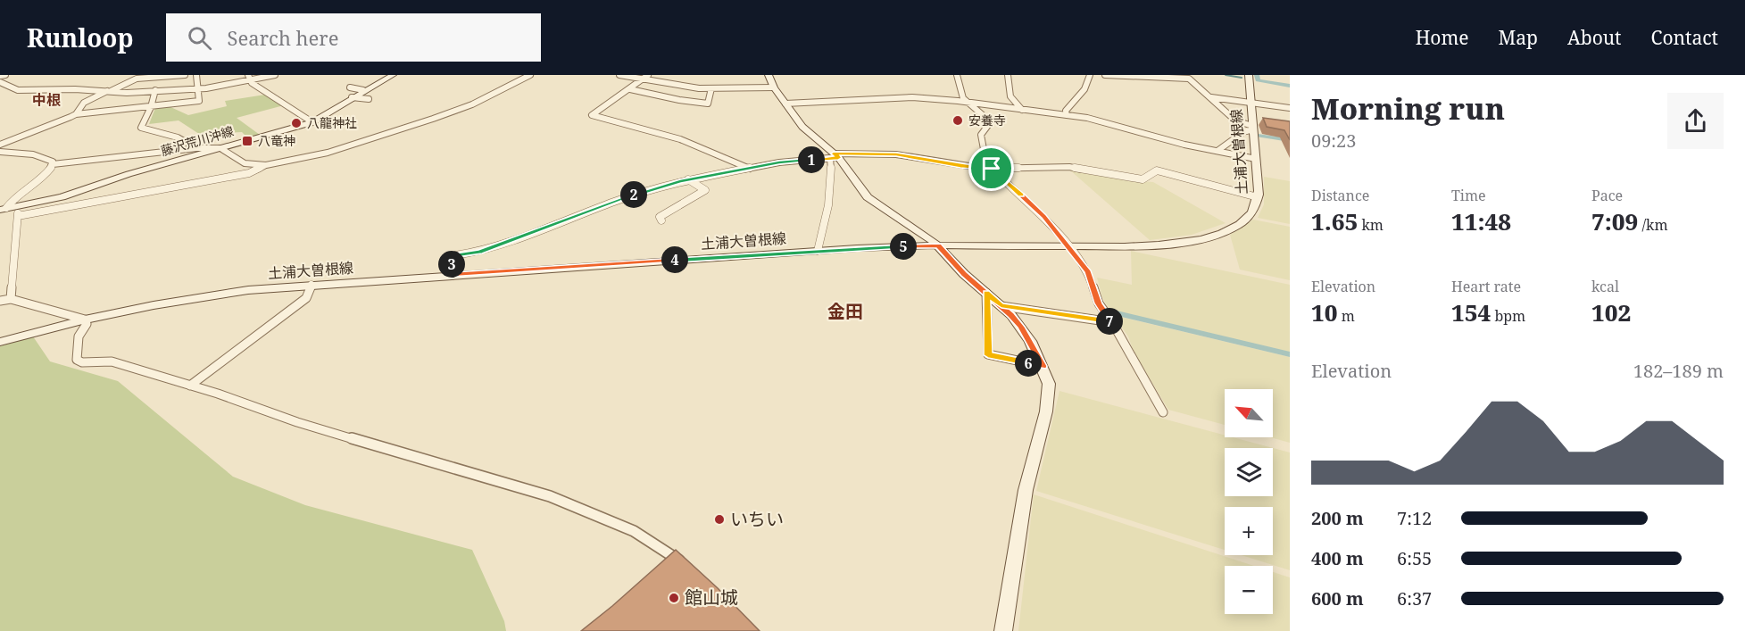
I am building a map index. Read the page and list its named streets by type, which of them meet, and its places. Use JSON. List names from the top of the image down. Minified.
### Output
{"streets":{"main road":["藤沢荒川沖線","土浦大曽根線"]},"districts":["中根","金田"],"places":{"other":["安養寺","八龍神社","いちい","館山城"],"transit":["八竜神"]},"north":"top left","page":{"header":"Runloop","search":"Search here","nav":["Home","Map","About","Contact"],"heading":["Morning run","09:23"],"pins":["1","2","5","4","3","7","6"],"stats":[["Distance","1.65 km"],["Time","11:48"],["Pace","7:09 /km"],["Elevation","10 m"],["Heart rate","154 bpm"],["kcal","102"]],"chart":["Elevation","182–189 m"],"map_buttons":["+","−"],"list":[{"name":"200 m","note":"7:12"},{"name":"400 m","note":"6:55"},{"name":"600 m","note":"6:37"}]}}
